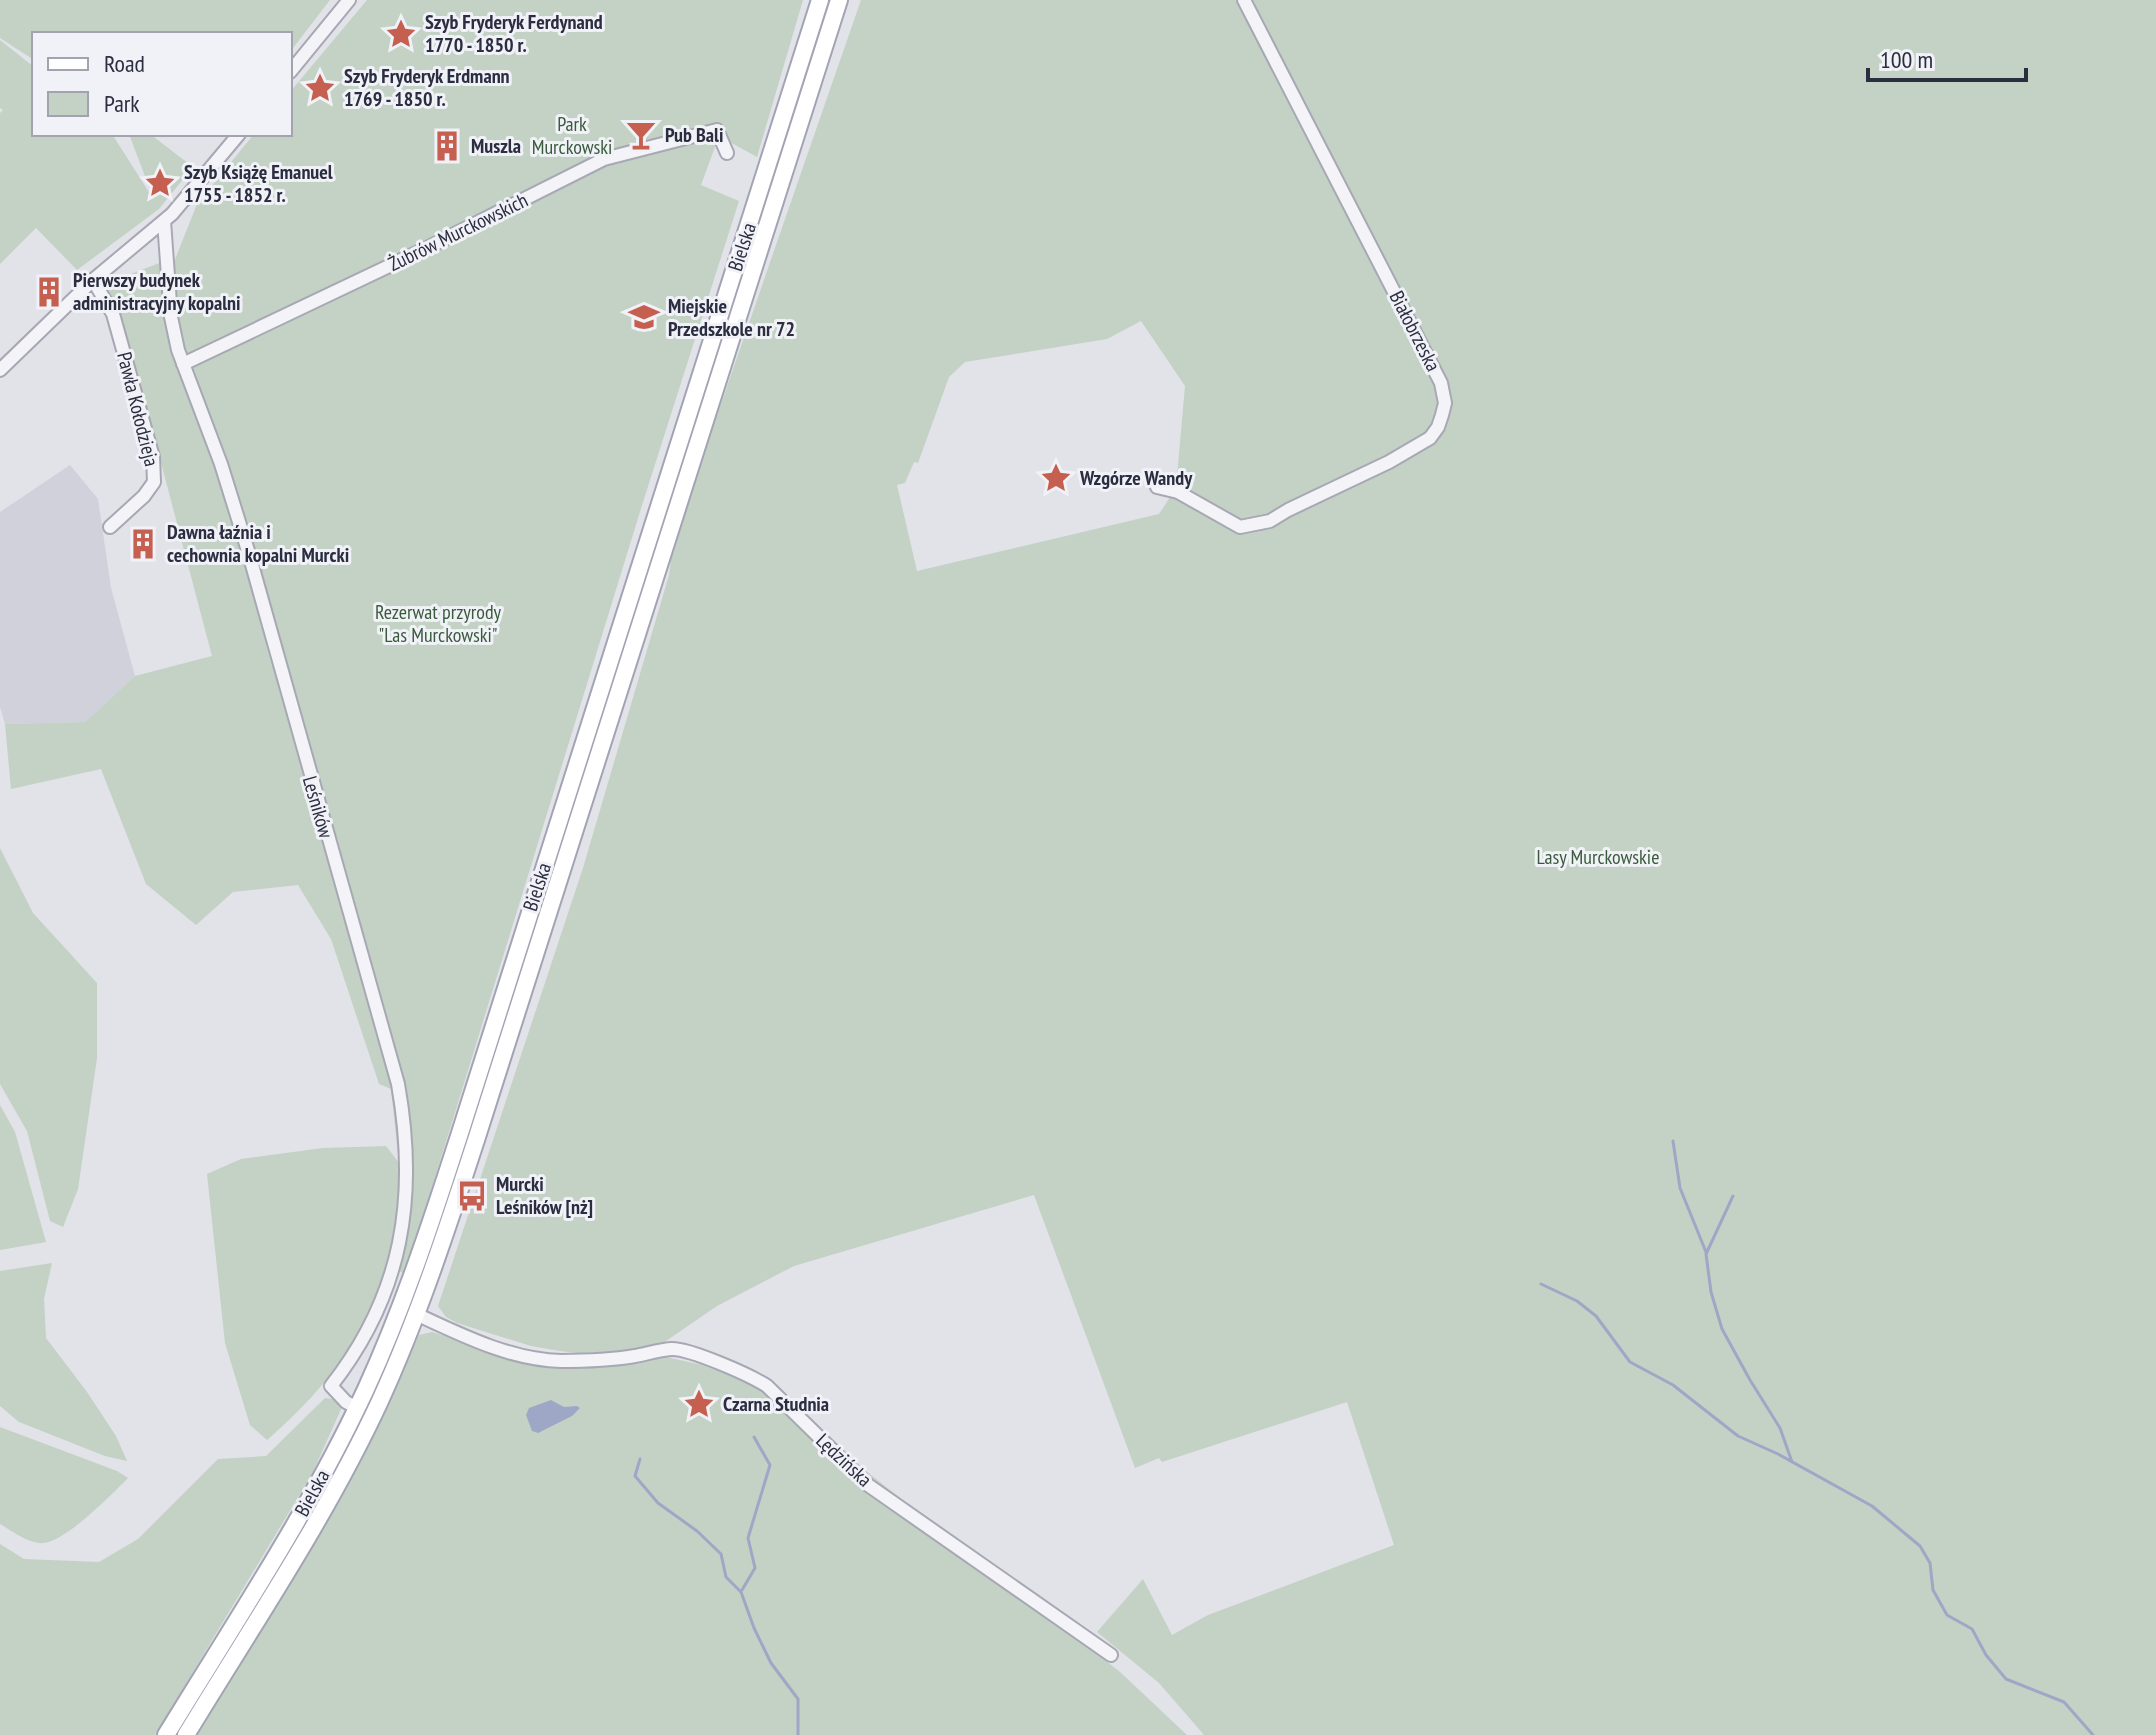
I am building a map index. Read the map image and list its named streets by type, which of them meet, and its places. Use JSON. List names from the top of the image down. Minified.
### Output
{"streets":{"main road":["Bielska"],"street":["Żubrów Murckowskich","Białobrzeska","Pawła Kołodzieja","Leśników","Lędzińska"]},"crossings":[["Żubrów Murckowskich","Leśników"],["Bielska","Leśników"],["Bielska","Lędzińska"]],"parks":["Park Murckowski","Rezerwat przyrody \"Las Murckowski\"","Lasy Murckowskie"],"places":{"place":["Szyb Fryderyk Ferdynand 1770 - 1850 r.","Szyb Fryderyk Erdmann 1769 - 1850 r.","Szyb Książę Emanuel 1755 - 1852 r.","Wzgórze Wandy","Czarna Studnia"],"bar":["Pub Bali"],"building":["Muszla","Pierwszy budynek administracyjny kopalni","Dawna łaźnia i cechownia kopalni Murcki"],"school or university":["Miejskie Przedszkole nr 72"],"bus stop":["Murcki Leśników [nż]"]},"legend":["Road","Park"],"scale_bar":"100 m"}
